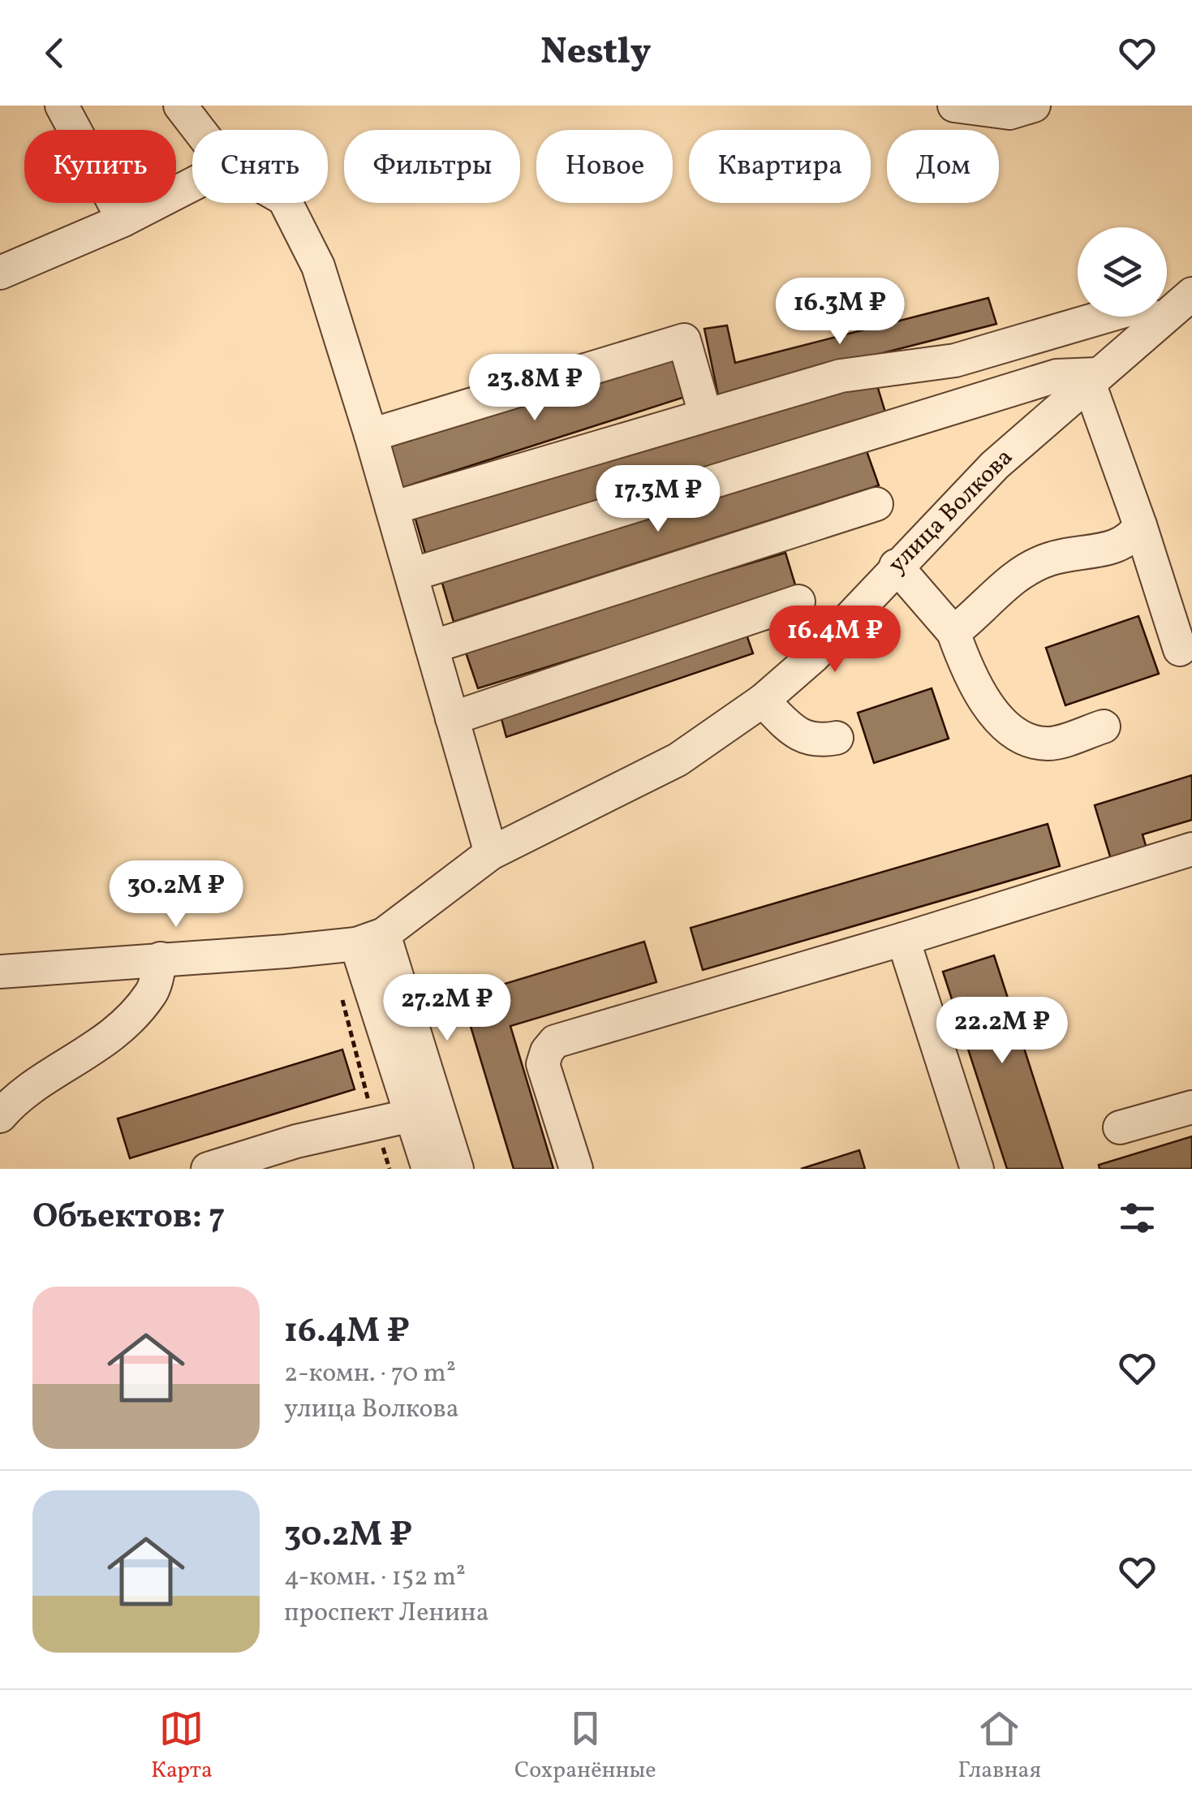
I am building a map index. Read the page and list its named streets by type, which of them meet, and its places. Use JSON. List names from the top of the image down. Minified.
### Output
{"streets":{"street":["улица Волкова"]},"page":{"header":"Nestly","chip":["Купить","Снять","Фильтры","Новое","Квартира","Дом"],"price":["16.3M ₽","23.8M ₽","17.3M ₽","16.4M ₽","30.2M ₽","27.2M ₽","22.2M ₽"],"heading":"Объектов: 7","list":[{"name":"16.4M ₽","note":"2-комн. · 70 m² · улица Волкова"},{"name":"30.2M ₽","note":"4-комн. · 152 m² · проспект Ленина"}],"tabs":["Карта","Сохранённые","Главная"]}}
